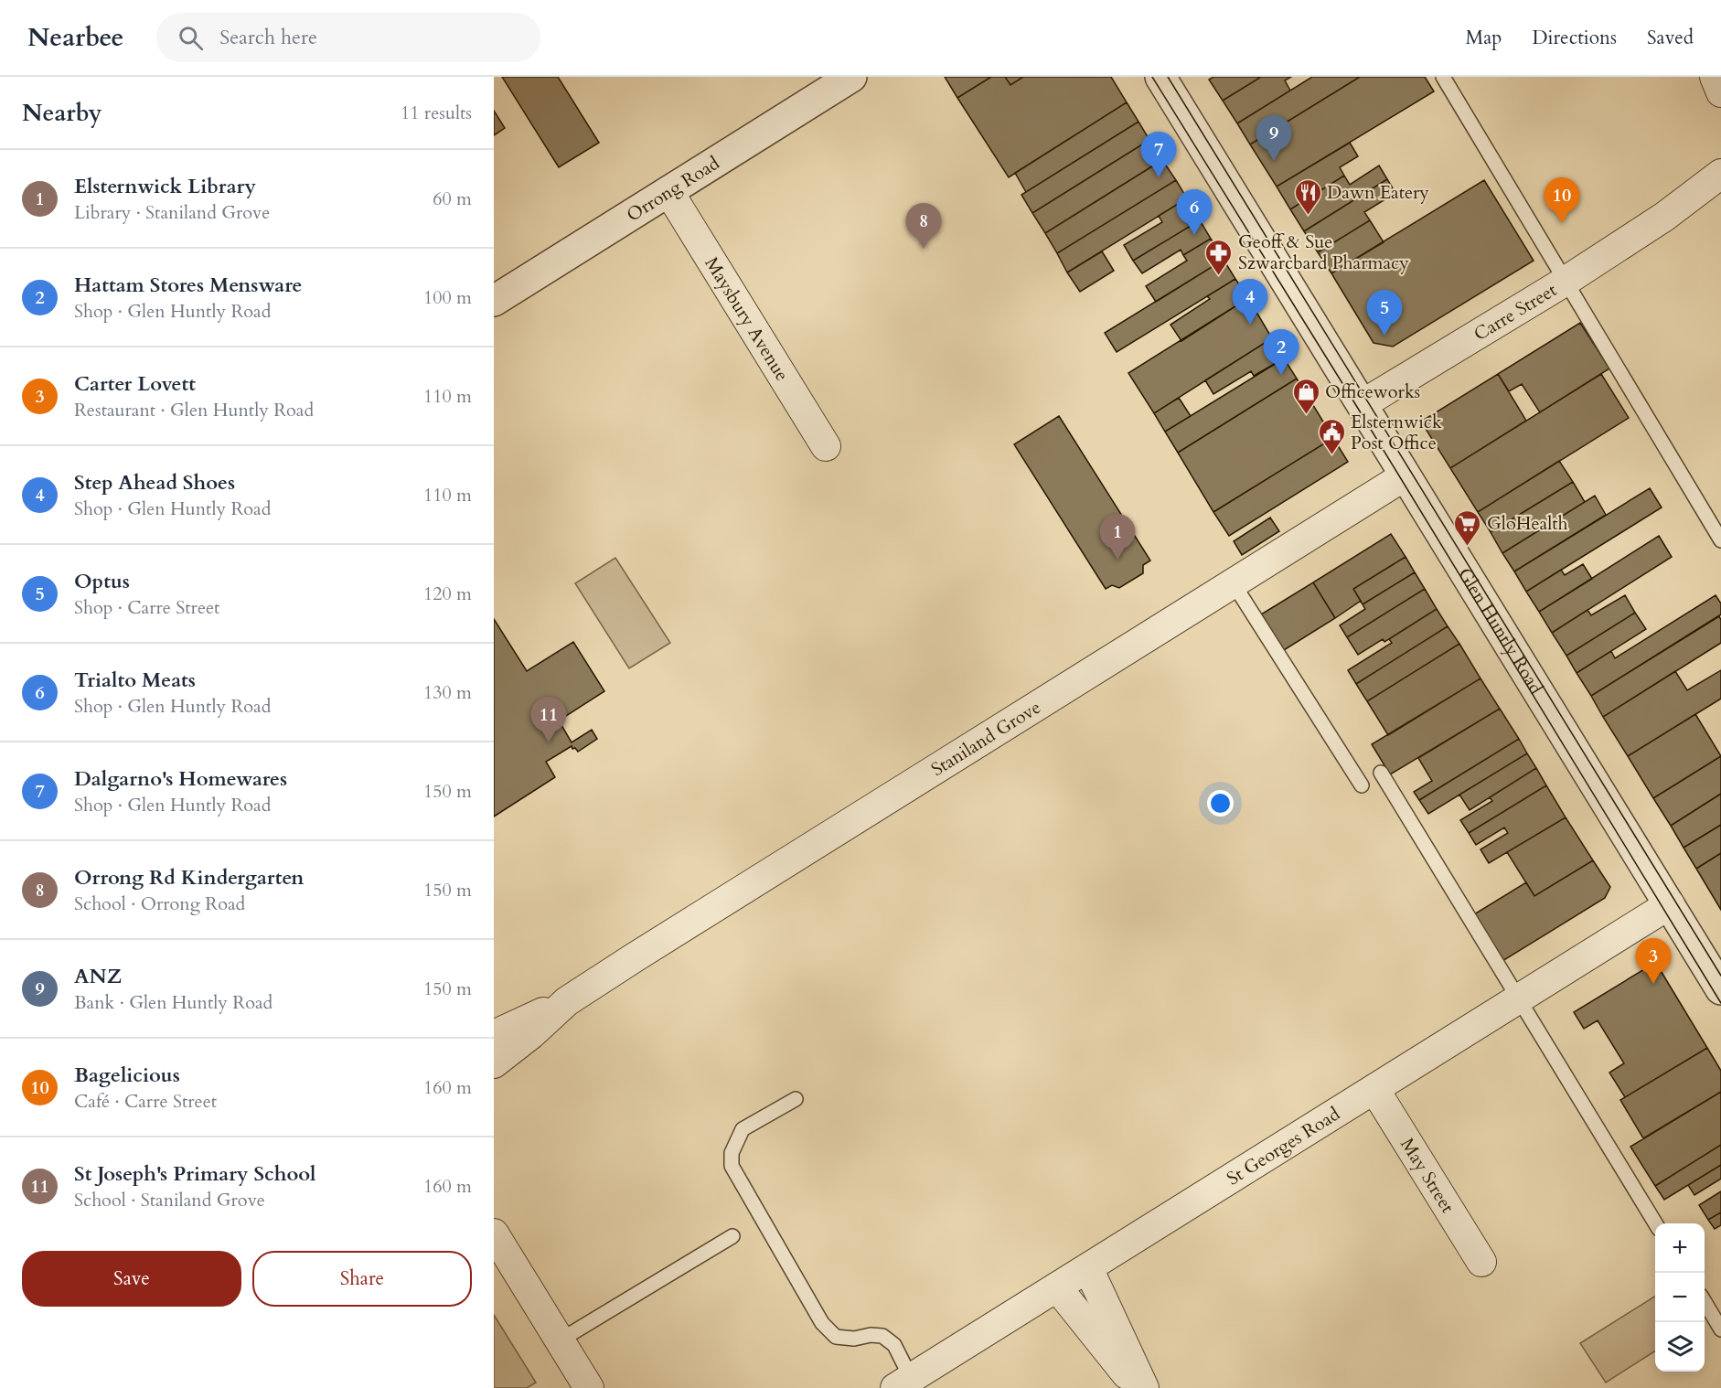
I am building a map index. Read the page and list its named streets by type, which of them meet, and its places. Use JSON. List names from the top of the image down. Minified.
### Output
{"streets":{"street":["Orrong Road","Carre Street","Maysbury Avenue","Glen Huntly Road","Staniland Grove","St Georges Road","May Street"]},"crossings":[["Orrong Road","Maysbury Avenue"],["Carre Street","Glen Huntly Road"],["Glen Huntly Road","Staniland Grove"],["Glen Huntly Road","St Georges Road"],["St Georges Road","May Street"]],"places":{"restaurant":["Dawn Eatery"],"pharmacy":["Geoff & Sue Szwarcbard Pharmacy"],"shop":["Officeworks"],"public building":["Elsternwick Post Office"],"supermarket":["GloHealth"]},"page":{"header":"Nearbee","search":"Search here","nav":["Map","Directions","Saved"],"heading":["Nearby","11 results"],"pins":["9","7","10","6","8","4","5","2","1","11","3"],"list":[{"mark":"1","name":"Elsternwick Library","note":"Library · Staniland Grove","value":"60 m"},{"mark":"2","name":"Hattam Stores Mensware","note":"Shop · Glen Huntly Road","value":"100 m"},{"mark":"3","name":"Carter Lovett","note":"Restaurant · Glen Huntly Road","value":"110 m"},{"mark":"4","name":"Step Ahead Shoes","note":"Shop · Glen Huntly Road","value":"110 m"},{"mark":"5","name":"Optus","note":"Shop · Carre Street","value":"120 m"},{"mark":"6","name":"Trialto Meats","note":"Shop · Glen Huntly Road","value":"130 m"},{"mark":"7","name":"Dalgarno's Homewares","note":"Shop · Glen Huntly Road","value":"150 m"},{"mark":"8","name":"Orrong Rd Kindergarten","note":"School · Orrong Road","value":"150 m"},{"mark":"9","name":"ANZ","note":"Bank · Glen Huntly Road","value":"150 m"},{"mark":"10","name":"Bagelicious","note":"Café · Carre Street","value":"160 m"},{"mark":"11","name":"St Joseph's Primary School","note":"School · Staniland Grove","value":"160 m"}],"map_buttons":["+","−"],"buttons":["Save","Share"]}}
